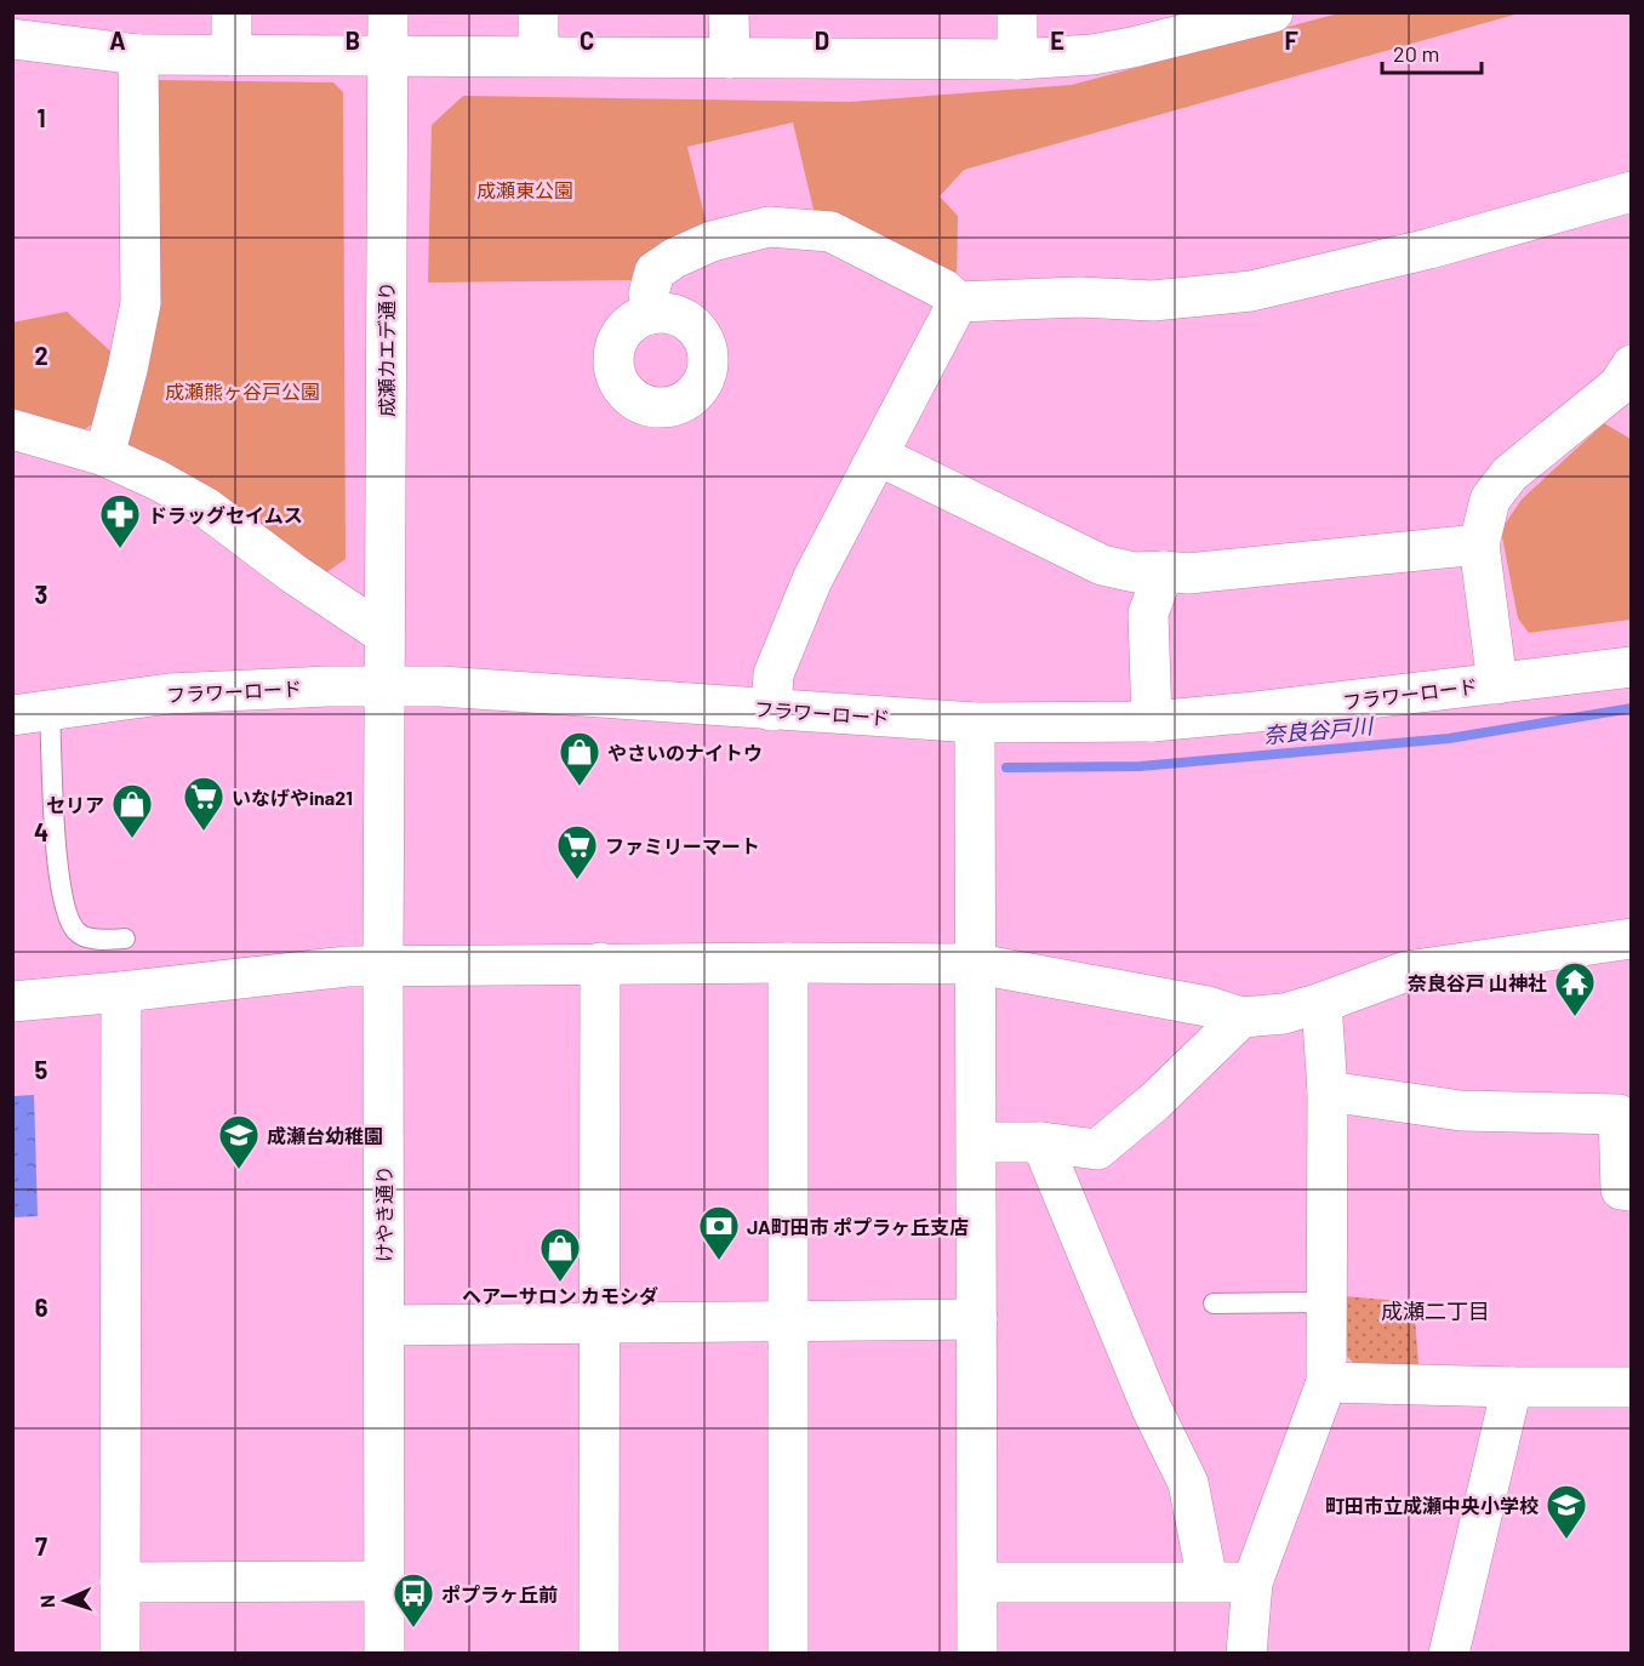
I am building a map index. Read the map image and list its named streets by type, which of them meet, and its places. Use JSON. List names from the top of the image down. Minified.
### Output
{"streets":{"street":["成瀬カエデ通り","フラワーロード","けやき通り"]},"crossings":[["成瀬カエデ通り","フラワーロード"],["成瀬カエデ通り","けやき通り"],["フラワーロード","けやき通り"]],"districts":["成瀬二丁目"],"water":["奈良谷戸川"],"parks":["成瀬東公園","成瀬熊ヶ谷戸公園"],"places":{"pharmacy":["ドラッグセイムス"],"shop":["やさいのナイトウ","セリア","ヘアーサロン カモシダ"],"supermarket":["いなげやina21","ファミリーマート"],"temple":["奈良谷戸 山神社"],"school or university":["成瀬台幼稚園","町田市立成瀬中央小学校"],"bank":["JA町田市 ポプラヶ丘支店"],"bus stop":["ポプラヶ丘前"]},"scale_bar":"20 m","north":"left","grid":{"columns":["A","B","C","D","E","F"],"rows":["1","2","3","4","5","6","7"]}}
